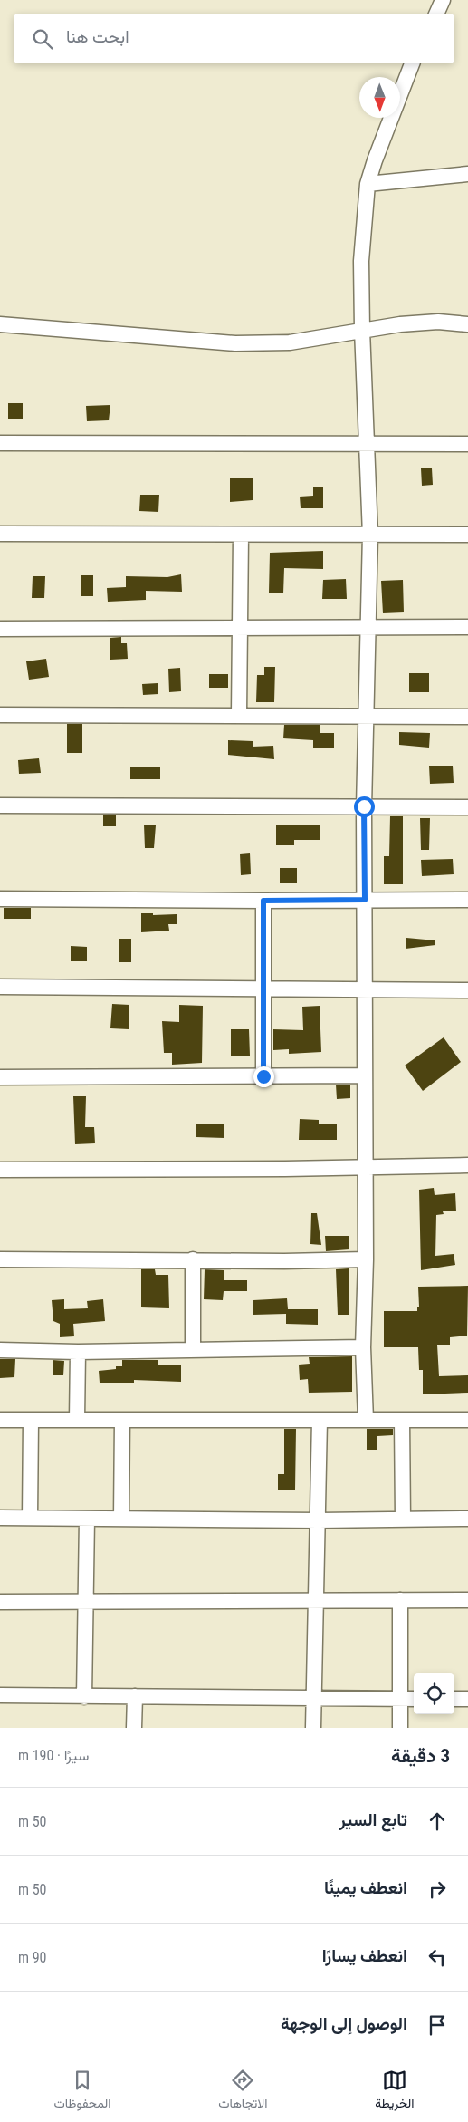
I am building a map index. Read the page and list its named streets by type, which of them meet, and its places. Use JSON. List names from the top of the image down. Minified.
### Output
{"north":"bottom","page":{"search":"ابحث هنا","heading":["3 دقيقة","سيرًا · 190 m"],"list":[["تابع السير","50 m"],["انعطف يمينًا","50 m"],["انعطف يسارًا","90 m"],"الوصول إلى الوجهة"],"nav":["الخريطة","الاتجاهات","المحفوظات"]}}
